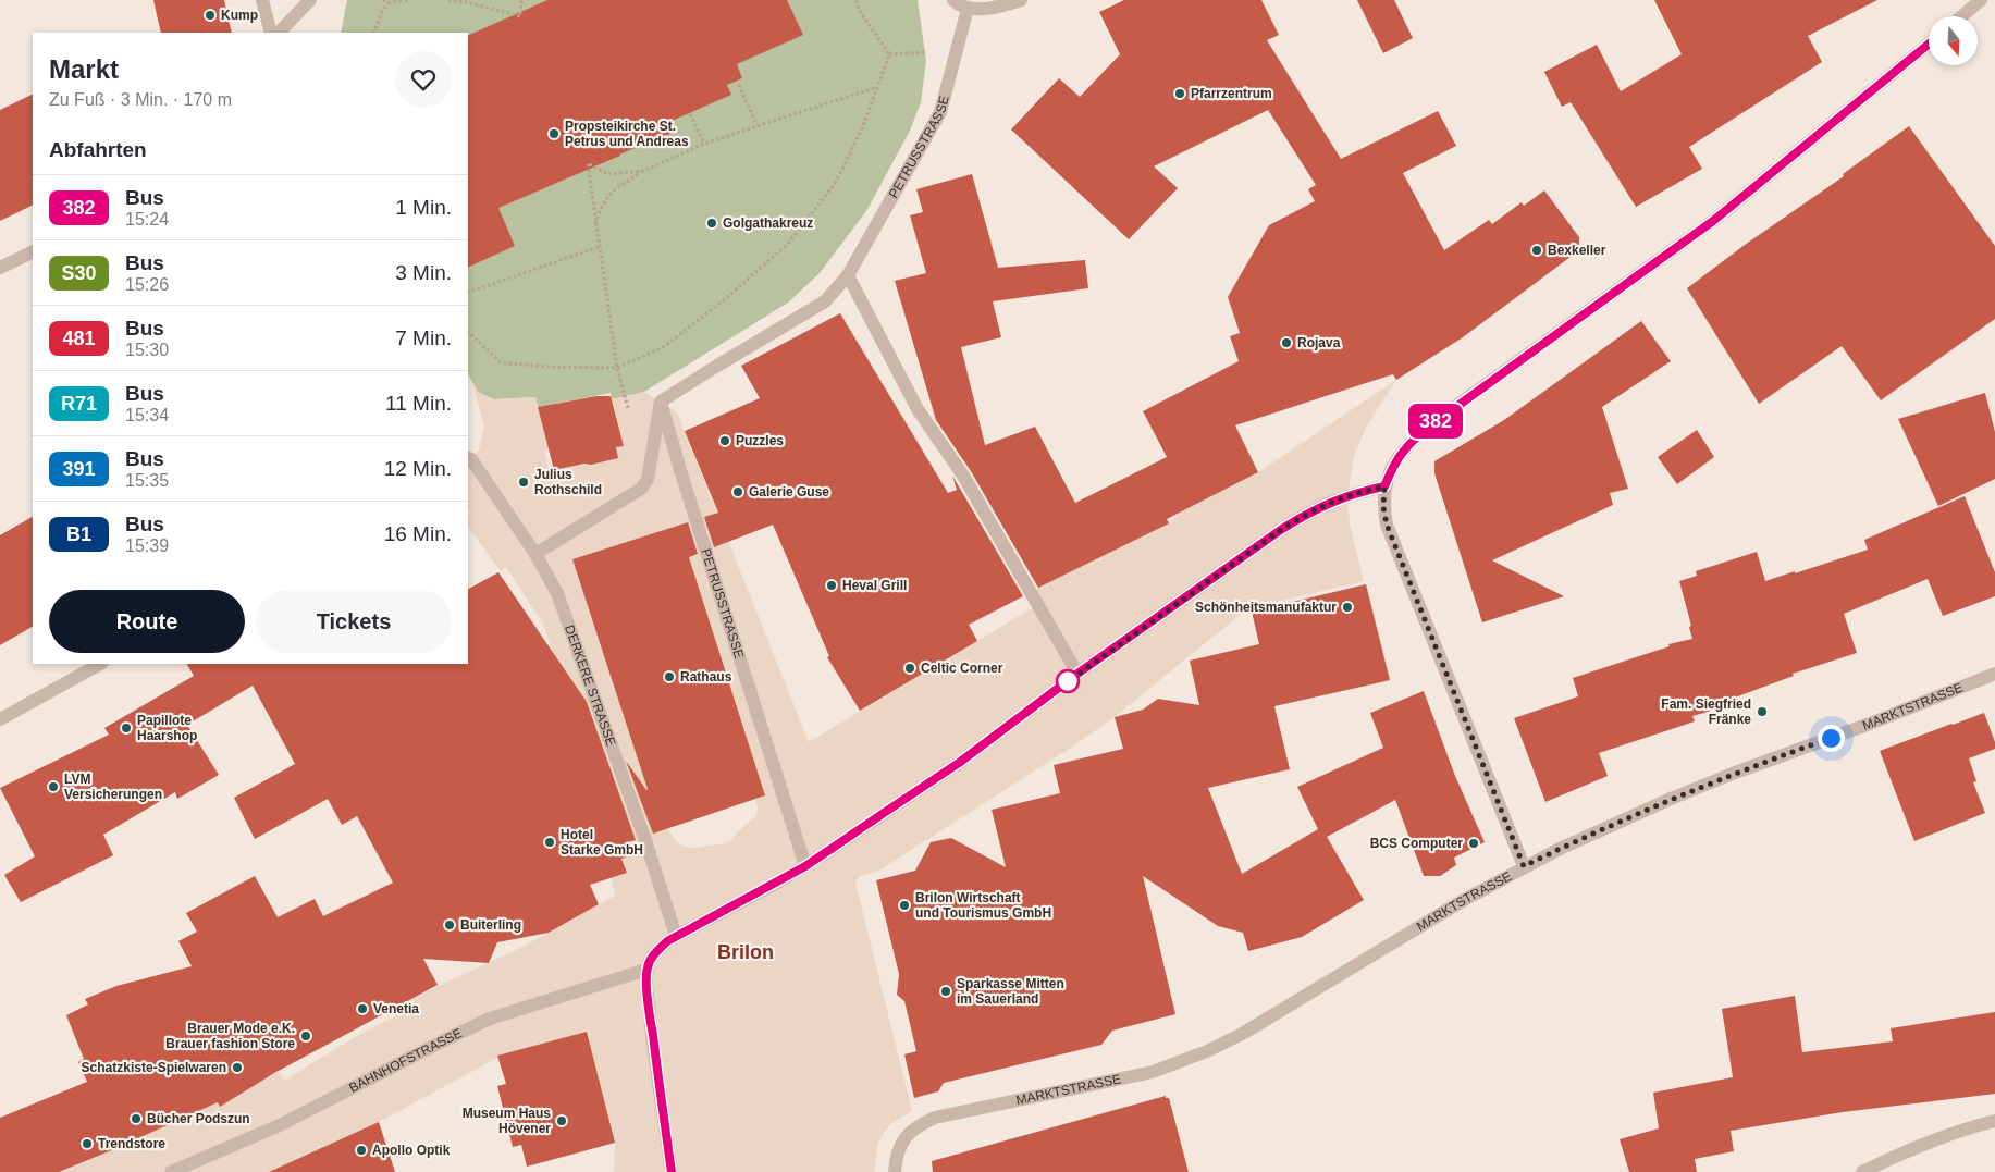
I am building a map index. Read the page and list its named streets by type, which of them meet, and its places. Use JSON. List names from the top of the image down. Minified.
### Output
{"streets":{"street":["PETRUSSTRASSE","DERKERE STRASSE","MARKTSTRASSE","BAHNHOFSTRASSE"]},"districts":["Brilon"],"places":["Kump","Pfarrzentrum","Propsteikirche St. Petrus und Andreas","Golgathakreuz","Bexkeller","Rojava","Puzzles","Julius Rothschild","Galerie Guse","Heval Grill","Schönheitsmanufaktur","Celtic Corner","Rathaus","Fam. Siegfried Fränke","Papillote Haarshop","LVM Versicherungen","Hotel Starke GmbH","BCS Computer","Brilon Wirtschaft und Tourismus GmbH","Buiterling","Sparkasse Mitten im Sauerland","Venetia","Brauer Mode e.K. Brauer fashion Store","Schatzkiste-Spielwaren","Bücher Podszun","Museum Haus Hövener","Trendstore","Apollo Optik"],"lines":["bus line 382"],"north":"bottom","page":{"on_map":"382","heading":[["Markt","Zu Fuß · 3 Min. · 170 m"],"Abfahrten"],"list":[{"mark":"382","name":"Bus","note":"15:24","value":"1 Min."},{"mark":"S30","name":"Bus","note":"15:26","value":"3 Min."},{"mark":"481","name":"Bus","note":"15:30","value":"7 Min."},{"mark":"R71","name":"Bus","note":"15:34","value":"11 Min."},{"mark":"391","name":"Bus","note":"15:35","value":"12 Min."},{"mark":"B1","name":"Bus","note":"15:39","value":"16 Min."}],"buttons":["Route","Tickets"]}}
